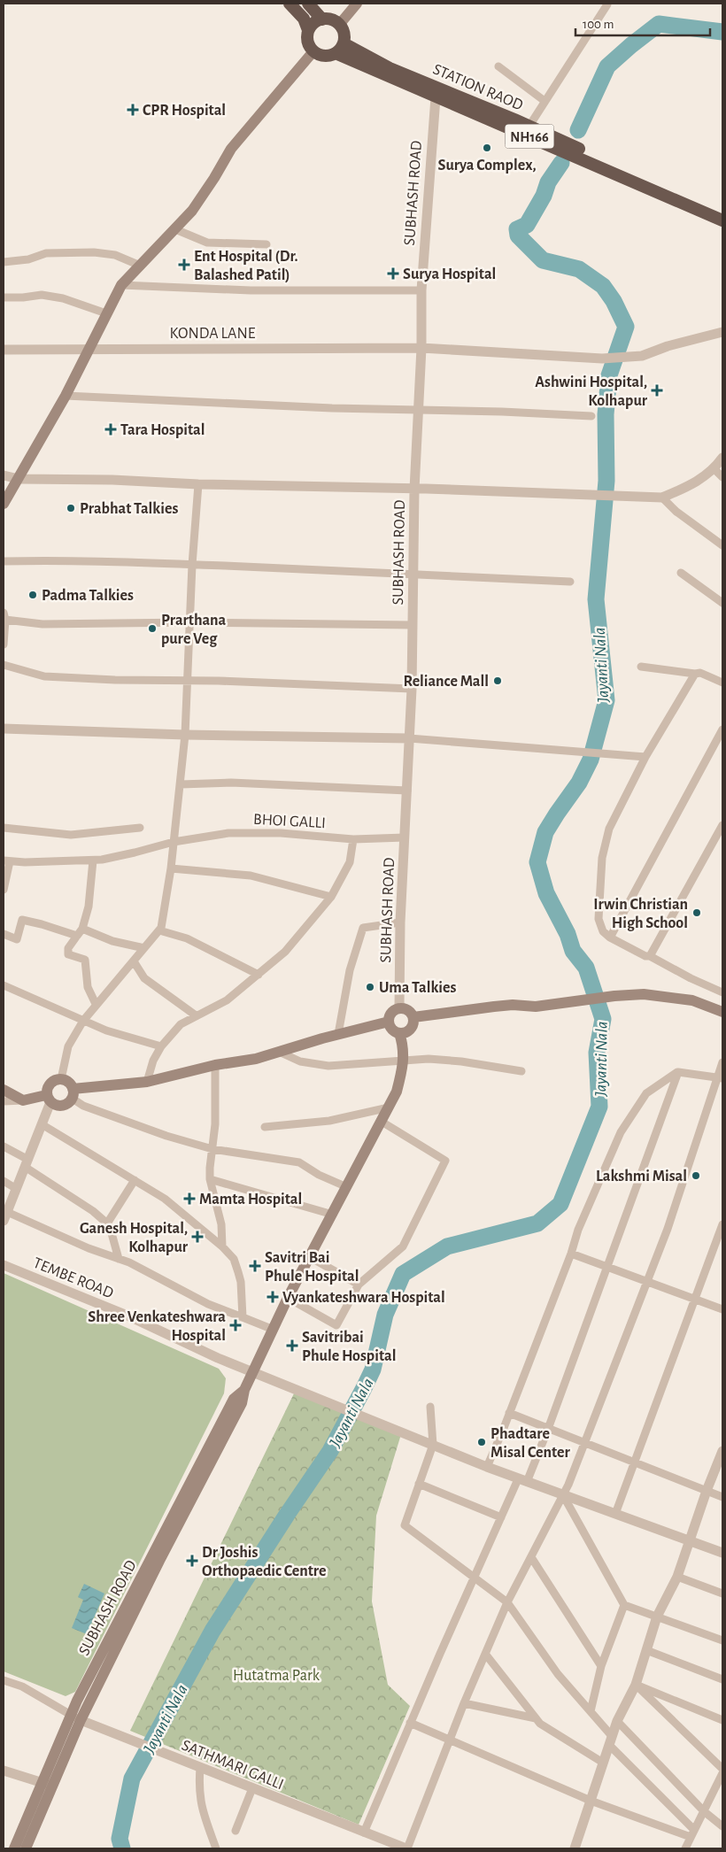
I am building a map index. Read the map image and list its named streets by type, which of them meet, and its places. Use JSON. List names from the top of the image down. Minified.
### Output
{"streets":{"highway":["STATION RAOD","NH166"],"main road":["SUBHASH ROAD"],"street":["KONDA LANE","BHOI GALLI","TEMBE ROAD","SATHMARI GALLI"]},"crossings":[["STATION RAOD","NH166"],["NH166","SUBHASH ROAD"],["SUBHASH ROAD","KONDA LANE"],["SUBHASH ROAD","BHOI GALLI"],["SUBHASH ROAD","TEMBE ROAD"],["SUBHASH ROAD","SATHMARI GALLI"]],"water":["Jayanti Nala"],"parks":["Hutatma Park"],"places":{"health":["CPR Hospital","Ent Hospital (Dr. Balashed Patil)","Surya Hospital","Ashwini Hospital, Kolhapur","Tara Hospital","Mamta Hospital","Ganesh Hospital, Kolhapur","Savitri Bai Phule Hospital","Vyankateshwara Hospital","Shree Venkateshwara Hospital","Savitribai Phule Hospital","Dr Joshis Orthopaedic Centre"],"other":["Surya Complex,","Prabhat Talkies","Padma Talkies","Prarthana pure Veg","Reliance Mall","Irwin Christian High School","Uma Talkies","Lakshmi Misal","Phadtare Misal Center"]},"scale_bar":"100 m"}
